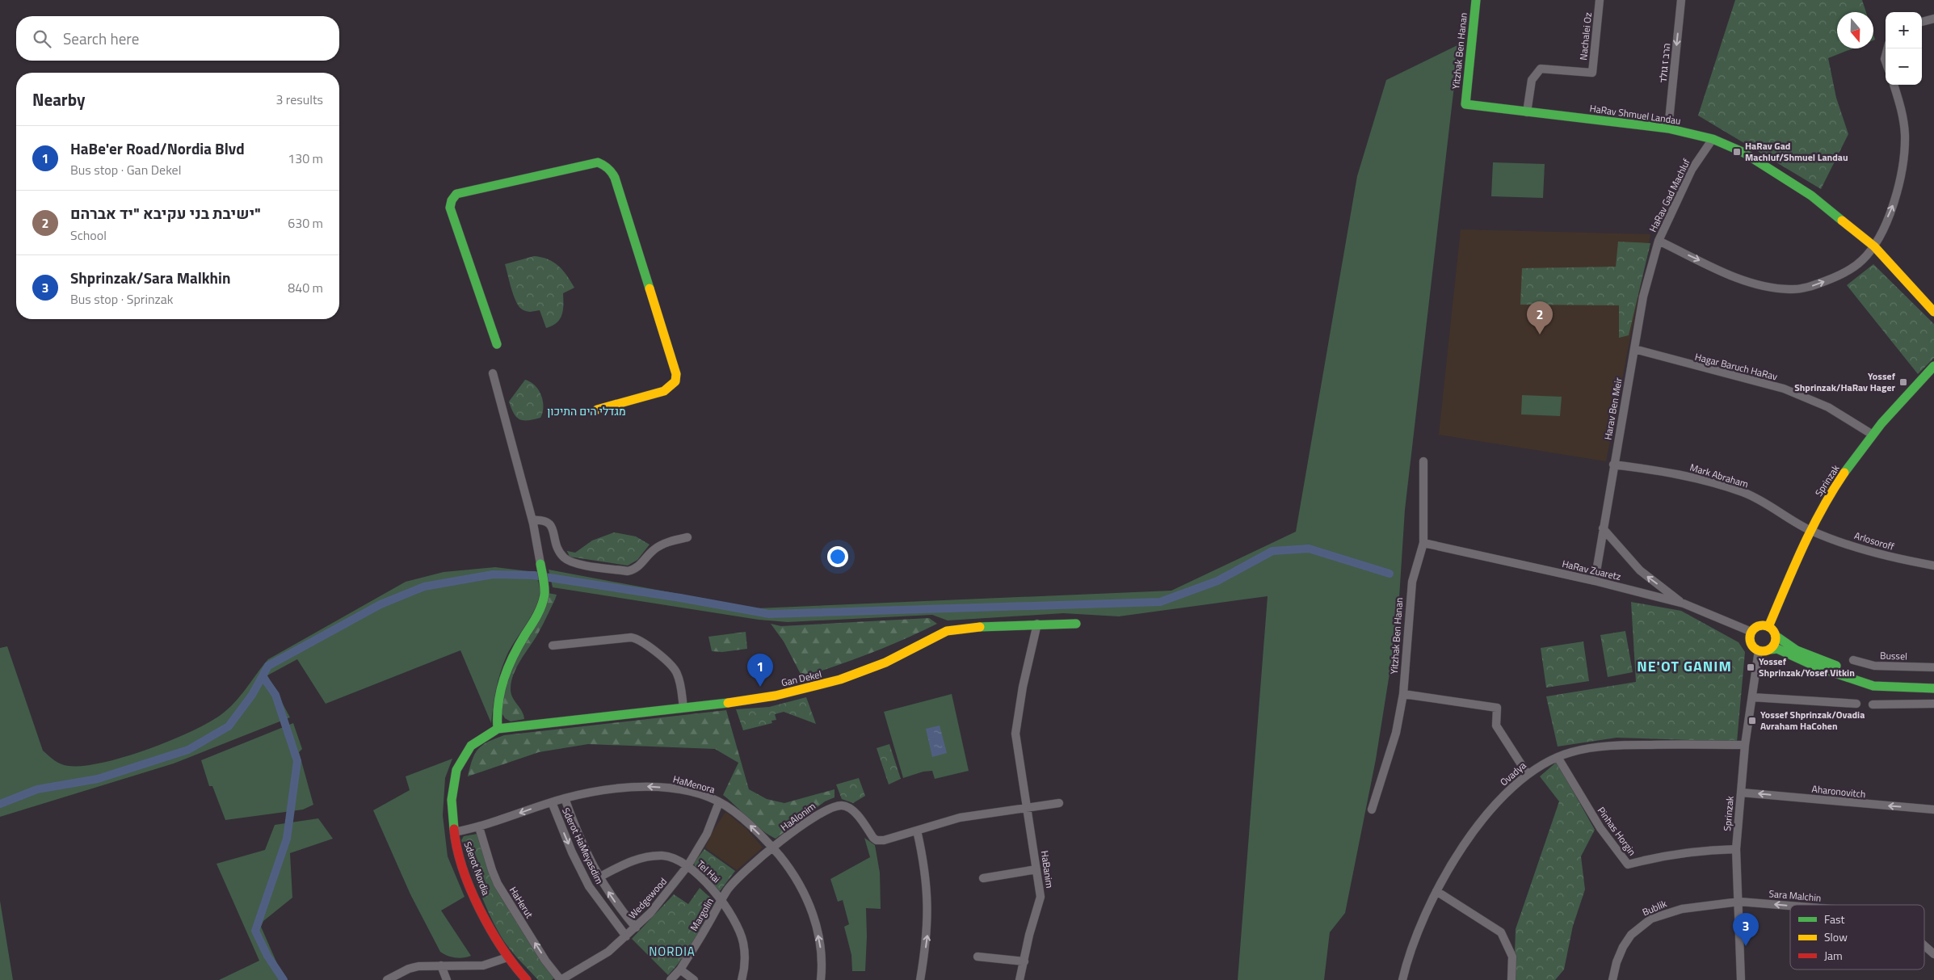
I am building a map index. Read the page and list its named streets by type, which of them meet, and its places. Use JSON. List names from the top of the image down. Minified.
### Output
{"streets":{"street":["Nachalei Oz","Yitzhak Ben Hanan","הרב ז גולד","HaRav Shmuel Landau","HaRav Gad Machluf","Hagar Baruch HaRav","Harav Ben Meir","Mark Abraham","Sprinzak","Arlosoroff","HaRav Zuaretz","Bussel","Gan Dekel","Ovadya","HaMenora","Aharonovitch","HaAlonim","Pinhas Horgin","Sderot HaMeyasdim","Sderot Nordia","HaBanim","Tel Hai","Sara Malchin","Wedgewood","HaHerut","Bublik","Margolin"]},"crossings":[["Nachalei Oz","HaRav Shmuel Landau"],["Yitzhak Ben Hanan","HaRav Shmuel Landau"],["Yitzhak Ben Hanan","HaRav Zuaretz"],["הרב ז גולד","HaRav Shmuel Landau"],["HaRav Shmuel Landau","HaRav Gad Machluf"],["HaRav Gad Machluf","Harav Ben Meir"],["Hagar Baruch HaRav","Harav Ben Meir"],["Hagar Baruch HaRav","Sprinzak"],["Harav Ben Meir","Mark Abraham"],["Harav Ben Meir","HaRav Zuaretz"],["Mark Abraham","Sprinzak"],["Mark Abraham","Arlosoroff"],["Sprinzak","Arlosoroff"],["Sprinzak","HaRav Zuaretz"],["Sprinzak","Ovadya"],["Sprinzak","Aharonovitch"],["Sprinzak","Pinhas Horgin"],["Sprinzak","Sara Malchin"],["Sprinzak","Bublik"],["Gan Dekel","Sderot Nordia"],["Gan Dekel","HaBanim"],["Ovadya","Pinhas Horgin"],["HaMenora","HaAlonim"],["HaMenora","Sderot HaMeyasdim"],["HaMenora","Sderot Nordia"],["HaMenora","Wedgewood"],["HaMenora","HaHerut"],["HaMenora","Margolin"],["HaAlonim","HaBanim"],["HaAlonim","Margolin"],["Sderot HaMeyasdim","Tel Hai"],["Sderot HaMeyasdim","Wedgewood"],["Tel Hai","Wedgewood"],["Tel Hai","Margolin"],["Sara Malchin","Bublik"],["Wedgewood","HaHerut"]],"one_way":["הרב ז גולד","HaMenora","Aharonovitch","Sara Malchin","HaHerut"],"districts":["מגדלי הים התיכון","NE'OT GANIM","NORDIA"],"places":{"transit":["HaRav Gad Machluf/Shmuel Landau","Yossef Shprinzak/HaRav Hager","Yossef Shprinzak/Yosef Vitkin","Yossef Shprinzak/Ovadia Avraham HaCohen"]},"legend":["Fast","Slow","Jam"],"north":"bottom","page":{"map_buttons":["+","−"],"search":"Search here","heading":["Nearby","3 results"],"list":[{"mark":"1","name":"HaBe'er Road/Nordia Blvd","note":"Bus stop · Gan Dekel","value":"130 m"},{"mark":"2","name":"ישיבת בני עקיבא \"יד אברהם\"","note":"School","value":"630 m"},{"mark":"3","name":"Shprinzak/Sara Malkhin","note":"Bus stop · Sprinzak","value":"840 m"}],"pins":["2","1","3"]}}
